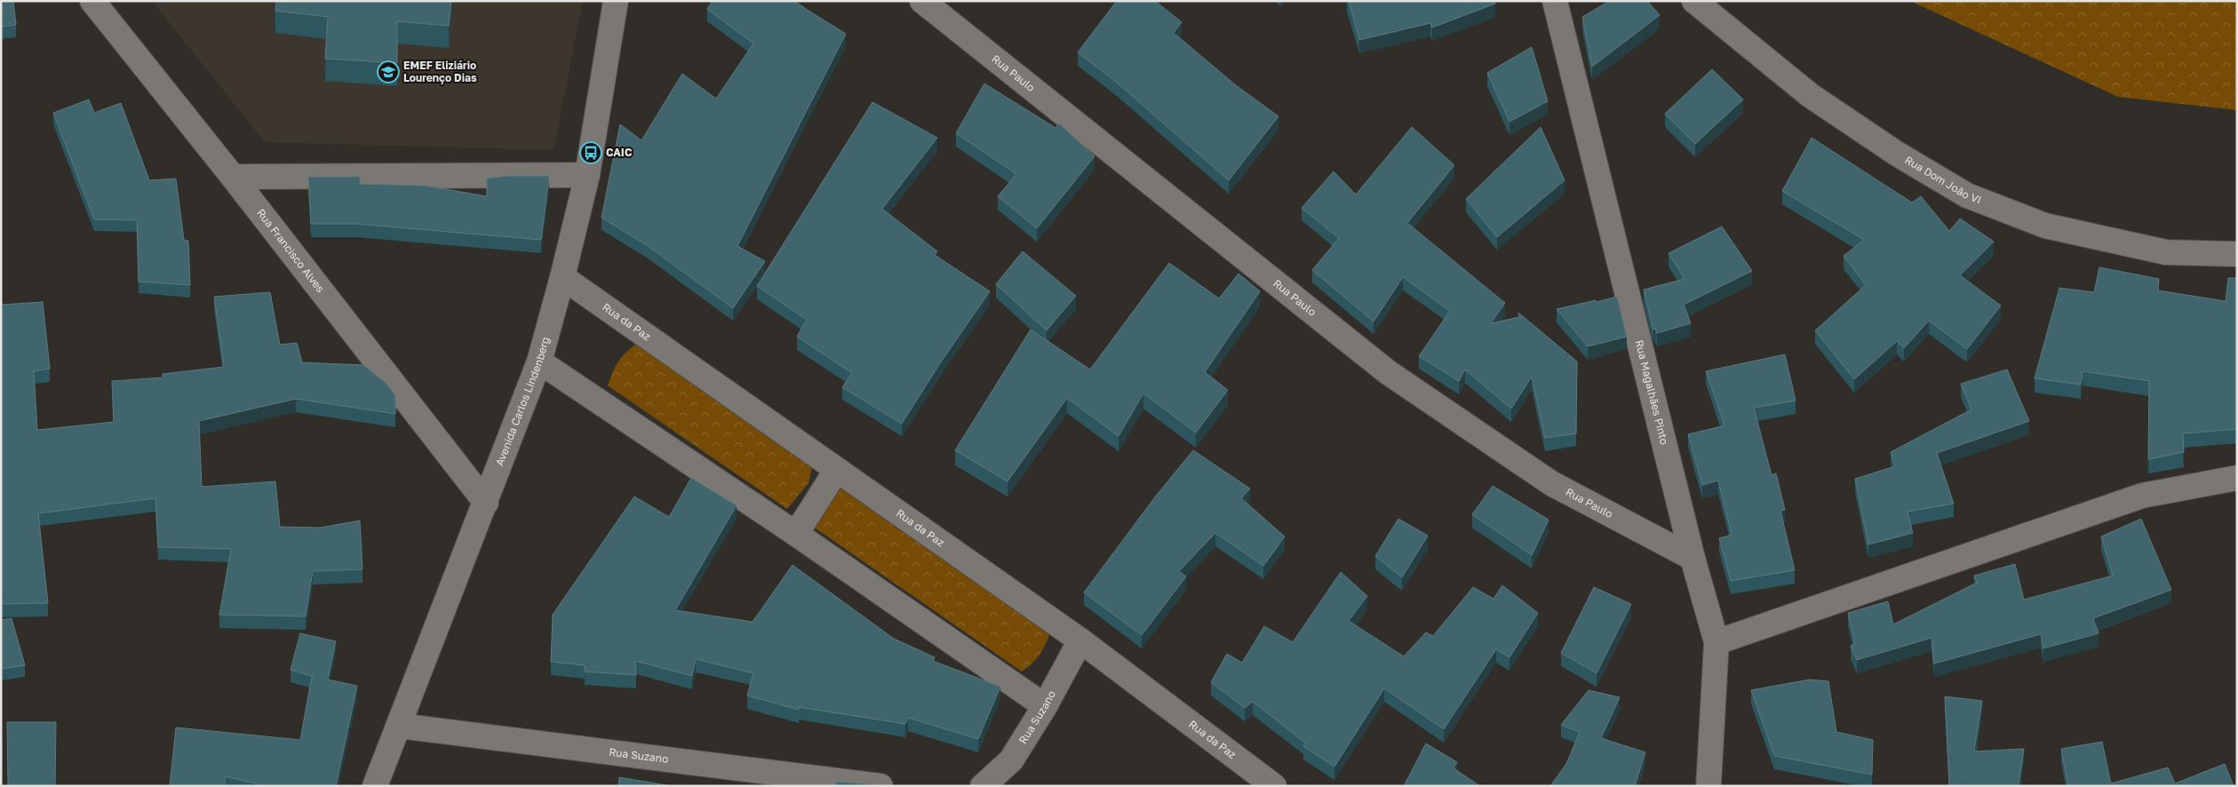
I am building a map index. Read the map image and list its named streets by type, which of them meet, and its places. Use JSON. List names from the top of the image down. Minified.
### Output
{"streets":{"street":["Rua Paulo","Rua Dom João VI","Rua Francisco Alves","Rua da Paz","Rua Magalhães Pinto","Avenida Carlos Lindenberg","Rua Suzano"]},"crossings":[["Rua Paulo","Rua Magalhães Pinto"],["Rua Francisco Alves","Avenida Carlos Lindenberg"],["Rua da Paz","Avenida Carlos Lindenberg"],["Rua da Paz","Rua Suzano"],["Avenida Carlos Lindenberg","Rua Suzano"]],"places":{"school or university":["EMEF Eliziário Lourenço Dias"],"bus stop":["CAIC"]}}
